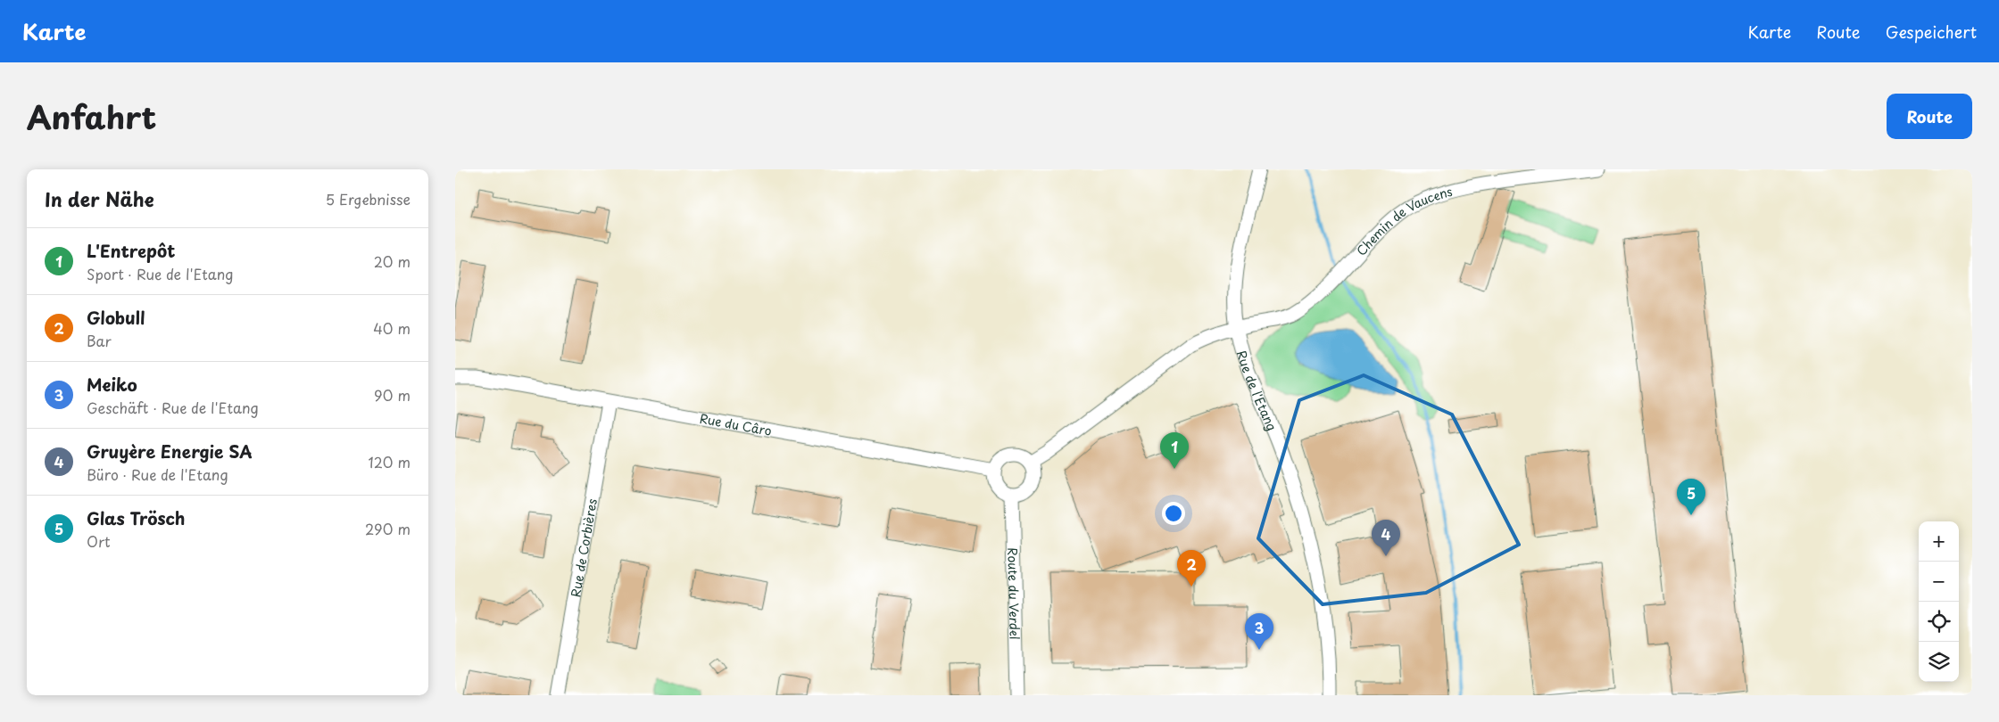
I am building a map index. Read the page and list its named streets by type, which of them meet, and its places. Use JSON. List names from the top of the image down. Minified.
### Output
{"streets":{"street":["Chemin de Vaucens","Rue de l'Etang","Rue du Câro","Rue de Corbières","Route du Verdel"]},"crossings":[["Chemin de Vaucens","Rue de l'Etang"],["Rue du Câro","Rue de Corbières"],["Rue du Câro","Route du Verdel"]],"page":{"header":"Karte","nav":["Karte","Route","Gespeichert"],"title":"Anfahrt","buttons":"Route","heading":["In der Nähe","5 Ergebnisse"],"list":[{"mark":"1","name":"L'Entrepôt","note":"Sport · Rue de l'Etang","value":"20 m"},{"mark":"2","name":"Globull","note":"Bar","value":"40 m"},{"mark":"3","name":"Meiko","note":"Geschäft · Rue de l'Etang","value":"90 m"},{"mark":"4","name":"Gruyère Energie SA","note":"Büro · Rue de l'Etang","value":"120 m"},{"mark":"5","name":"Glas Trösch","note":"Ort","value":"290 m"}],"pins":["1","5","4","2","3"],"map_buttons":["+","−"]}}
